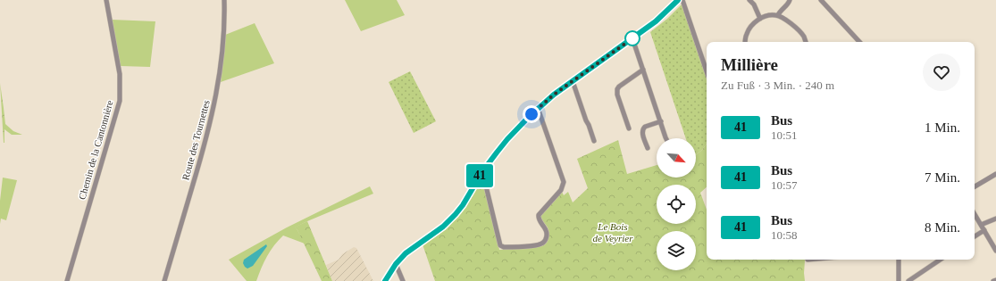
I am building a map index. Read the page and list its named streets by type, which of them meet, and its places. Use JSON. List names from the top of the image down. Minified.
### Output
{"streets":{"street":["Route des Tournettes","Chemin de la Cantonnière"]},"parks":["Le Bois de Veyrier"],"lines":["bus line 41"],"north":"bottom right","page":{"on_map":"41","heading":["Millière","Zu Fuß · 3 Min. · 240 m"],"list":[{"mark":"41","name":"Bus","note":"10:51","value":"1 Min."},{"mark":"41","name":"Bus","note":"10:57","value":"7 Min."},{"mark":"41","name":"Bus","note":"10:58","value":"8 Min."}]}}
